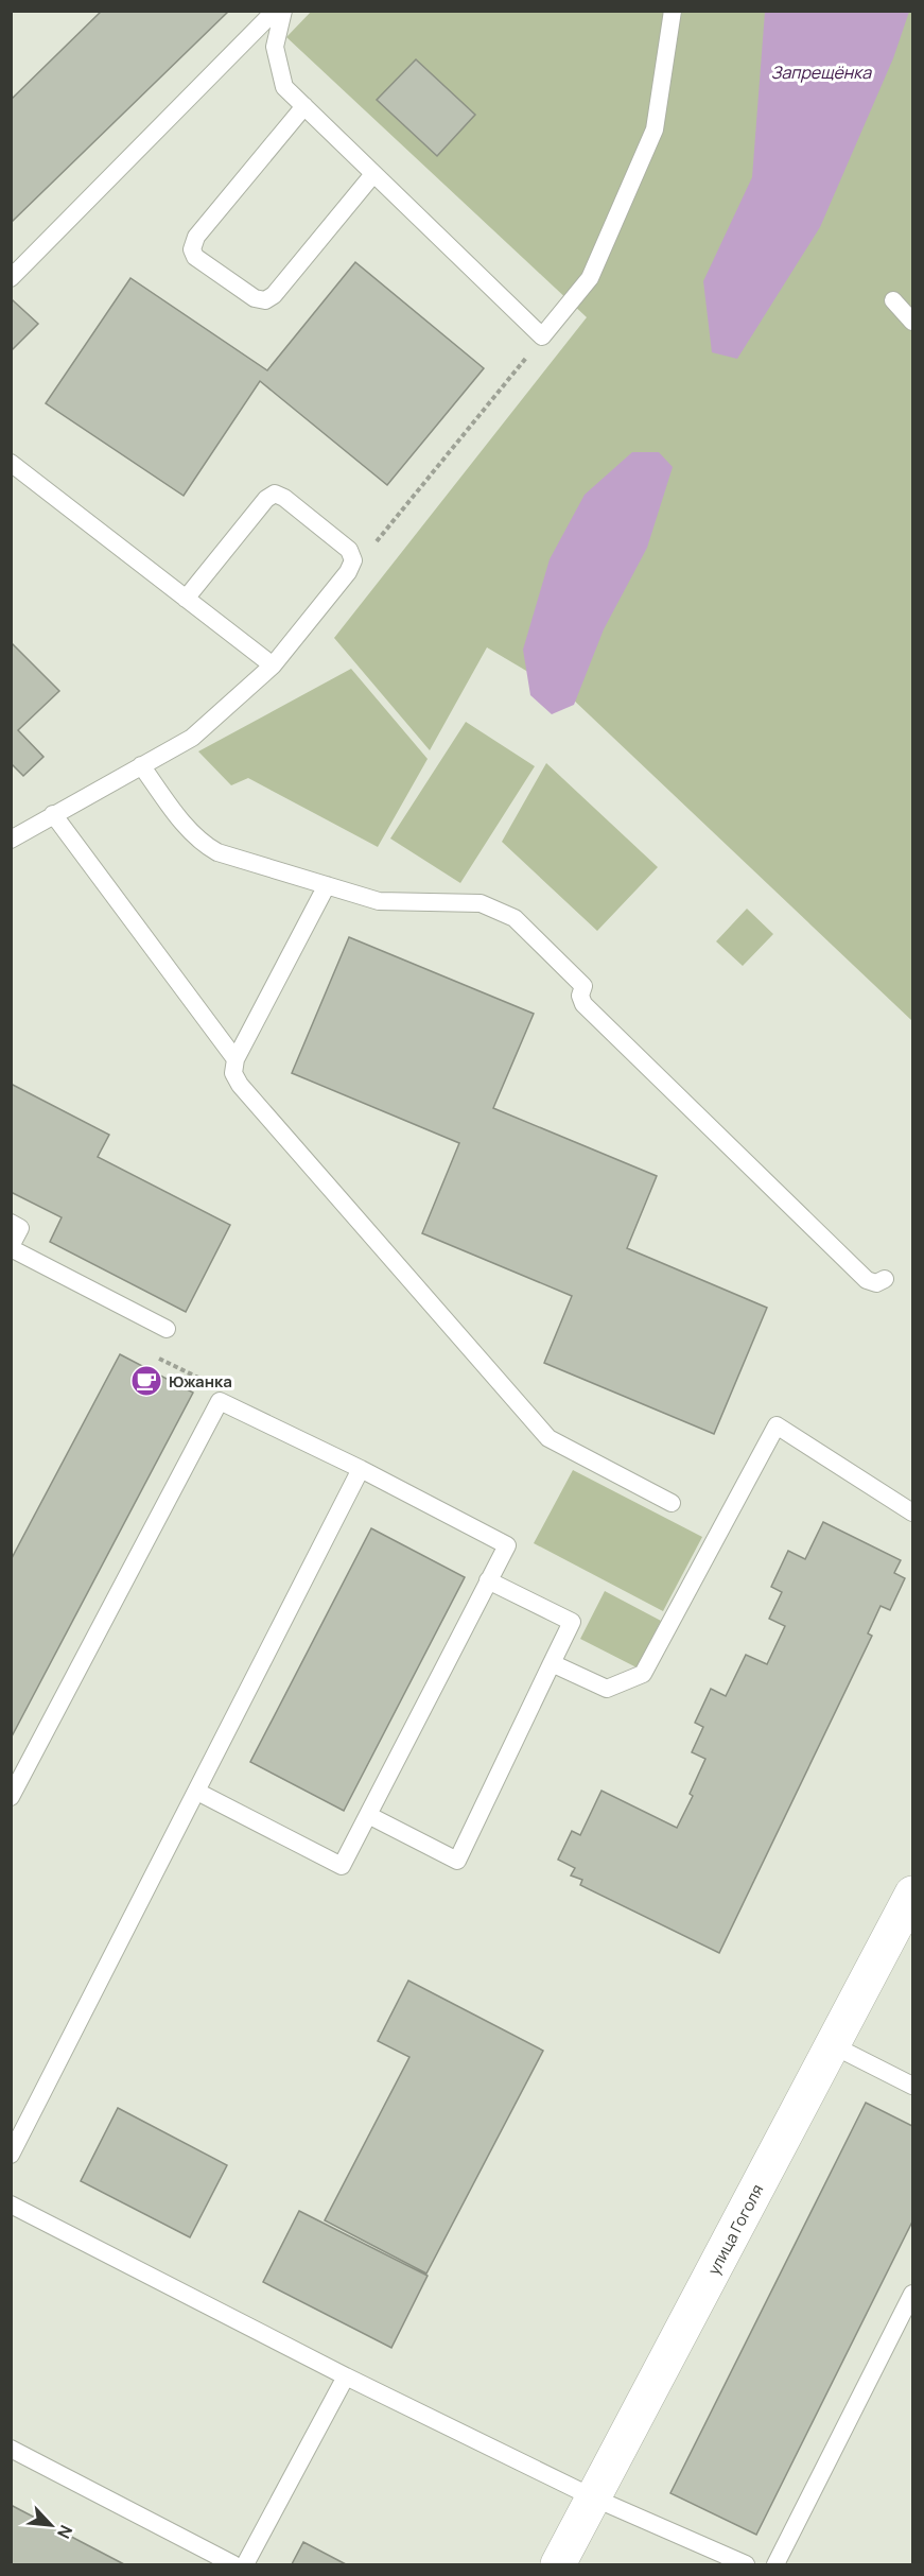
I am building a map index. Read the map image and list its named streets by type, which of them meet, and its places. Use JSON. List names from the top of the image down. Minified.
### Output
{"streets":{"street":["улица Гоголя"]},"water":["Запрещёнка"],"places":{"cafe":["Южанка"]},"north":"bottom right"}
